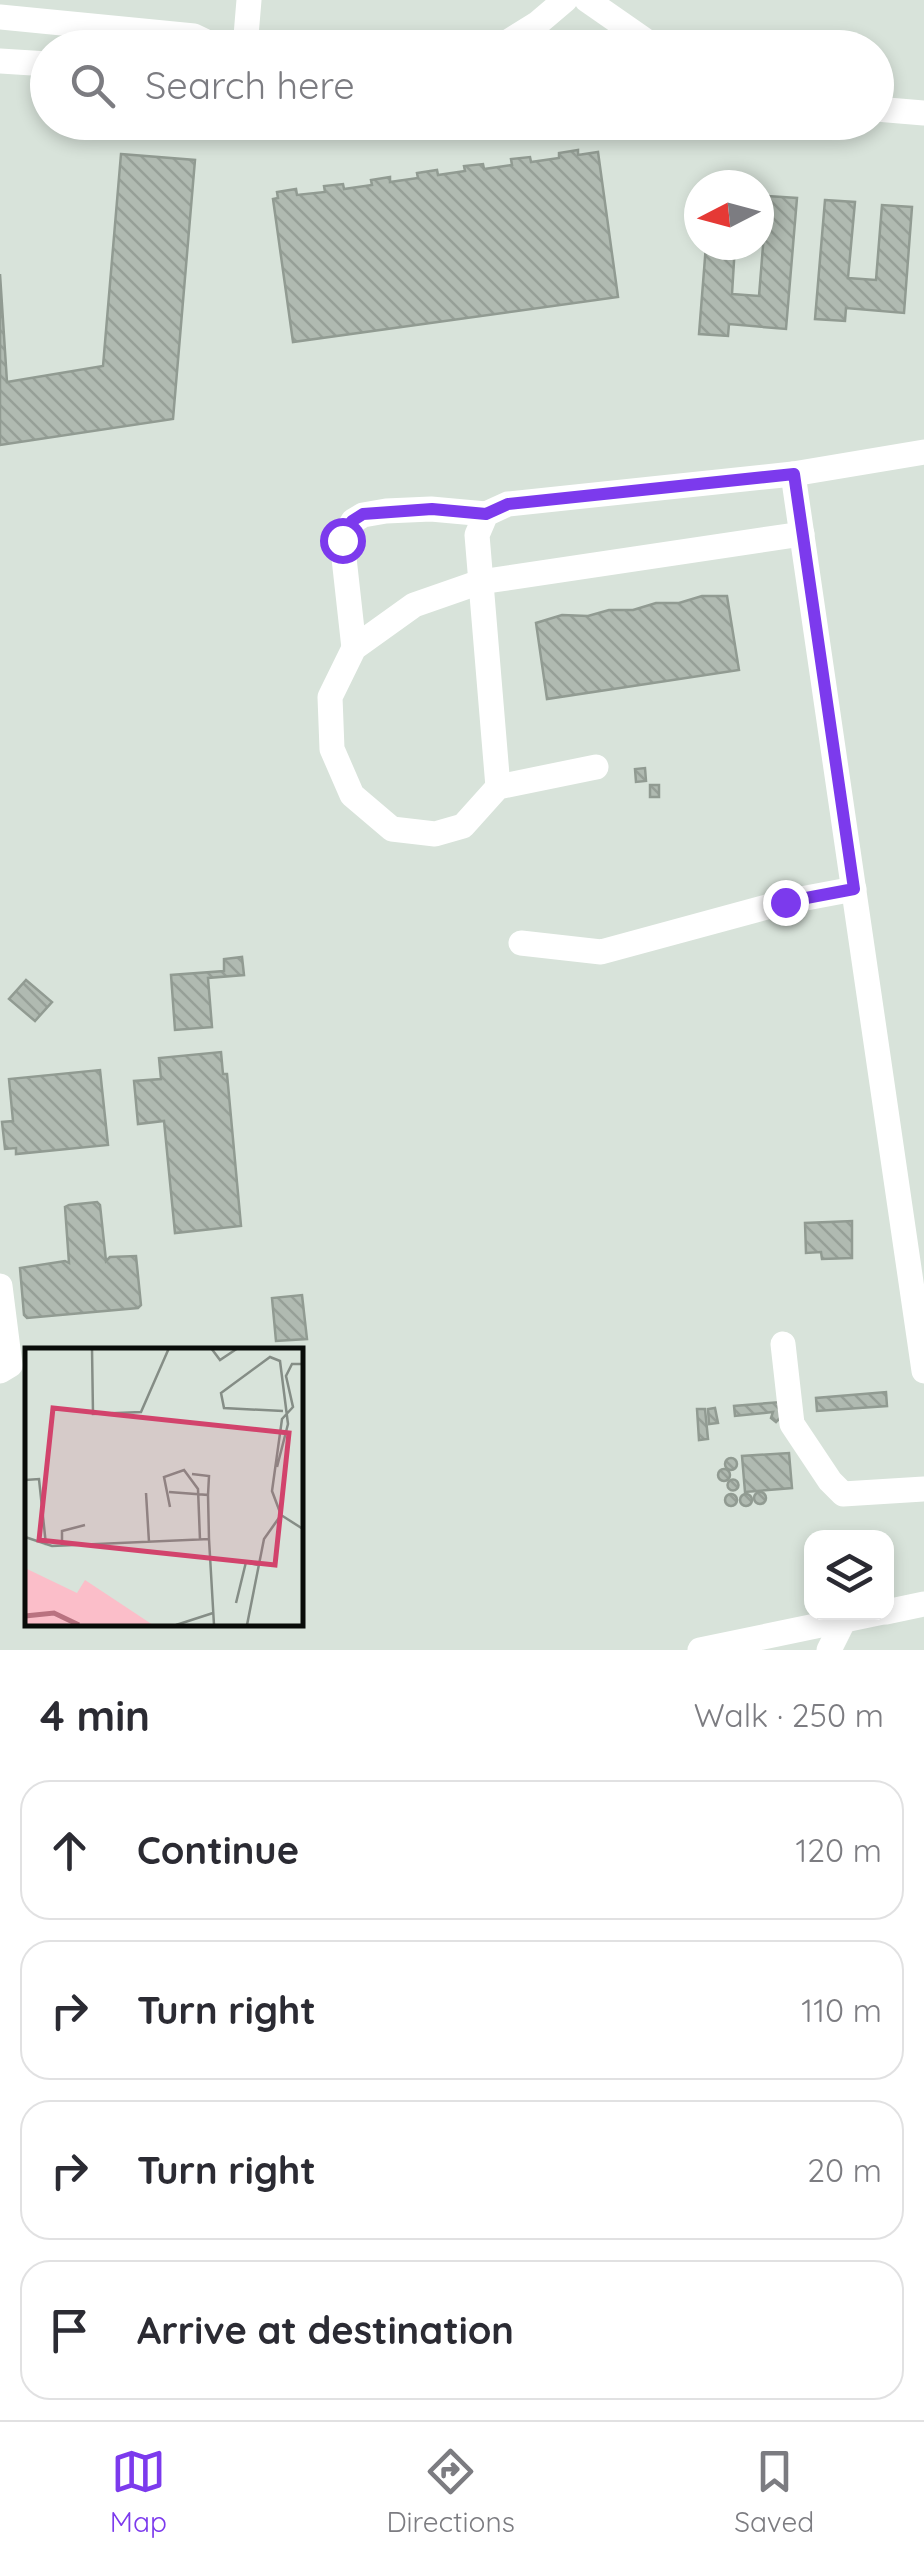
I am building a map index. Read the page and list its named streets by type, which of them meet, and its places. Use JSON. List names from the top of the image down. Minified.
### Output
{"north":"left","page":{"search":"Search here","heading":["4 min","Walk · 250 m"],"list":[["Continue","120 m"],["Turn right","110 m"],["Turn right","20 m"],"Arrive at destination"],"nav":["Map","Directions","Saved"]}}
